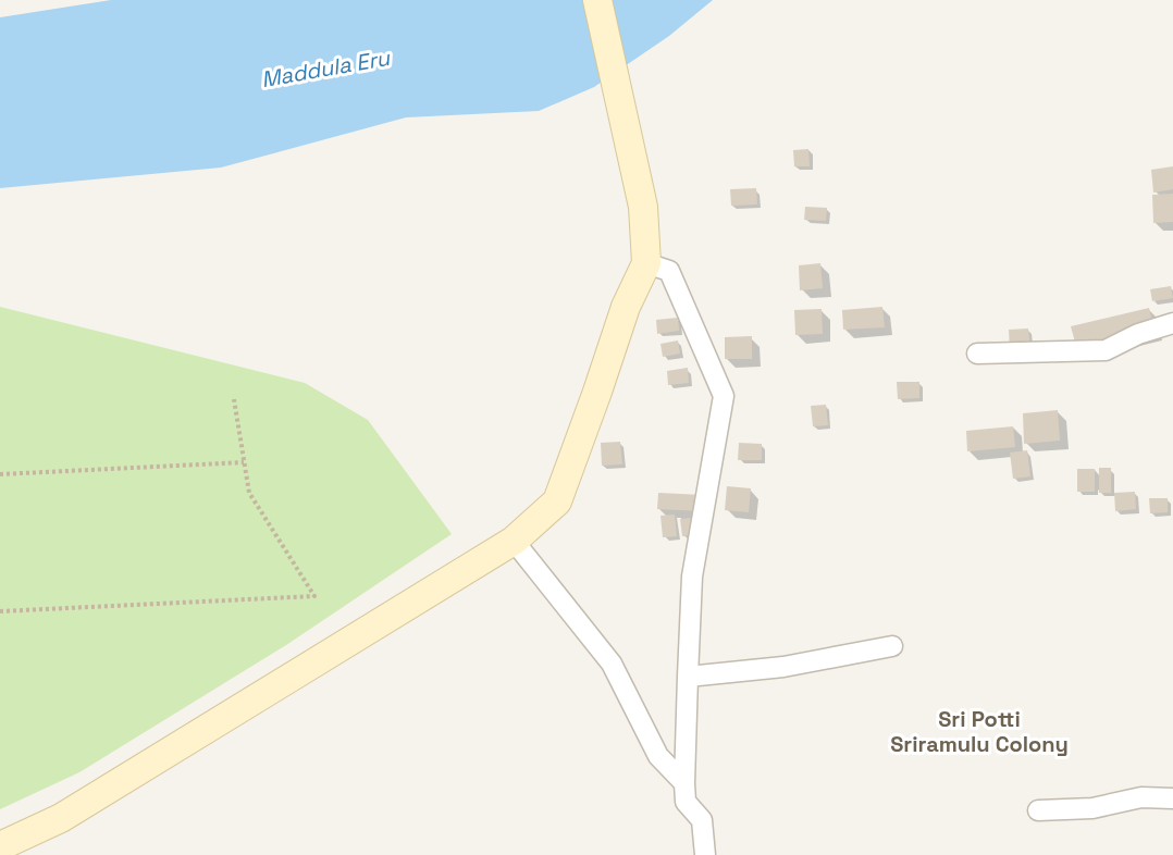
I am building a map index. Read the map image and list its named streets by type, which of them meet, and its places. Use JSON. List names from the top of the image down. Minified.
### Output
{"districts":["Sri Potti Sriramulu Colony"],"water":["Maddula Eru"]}
